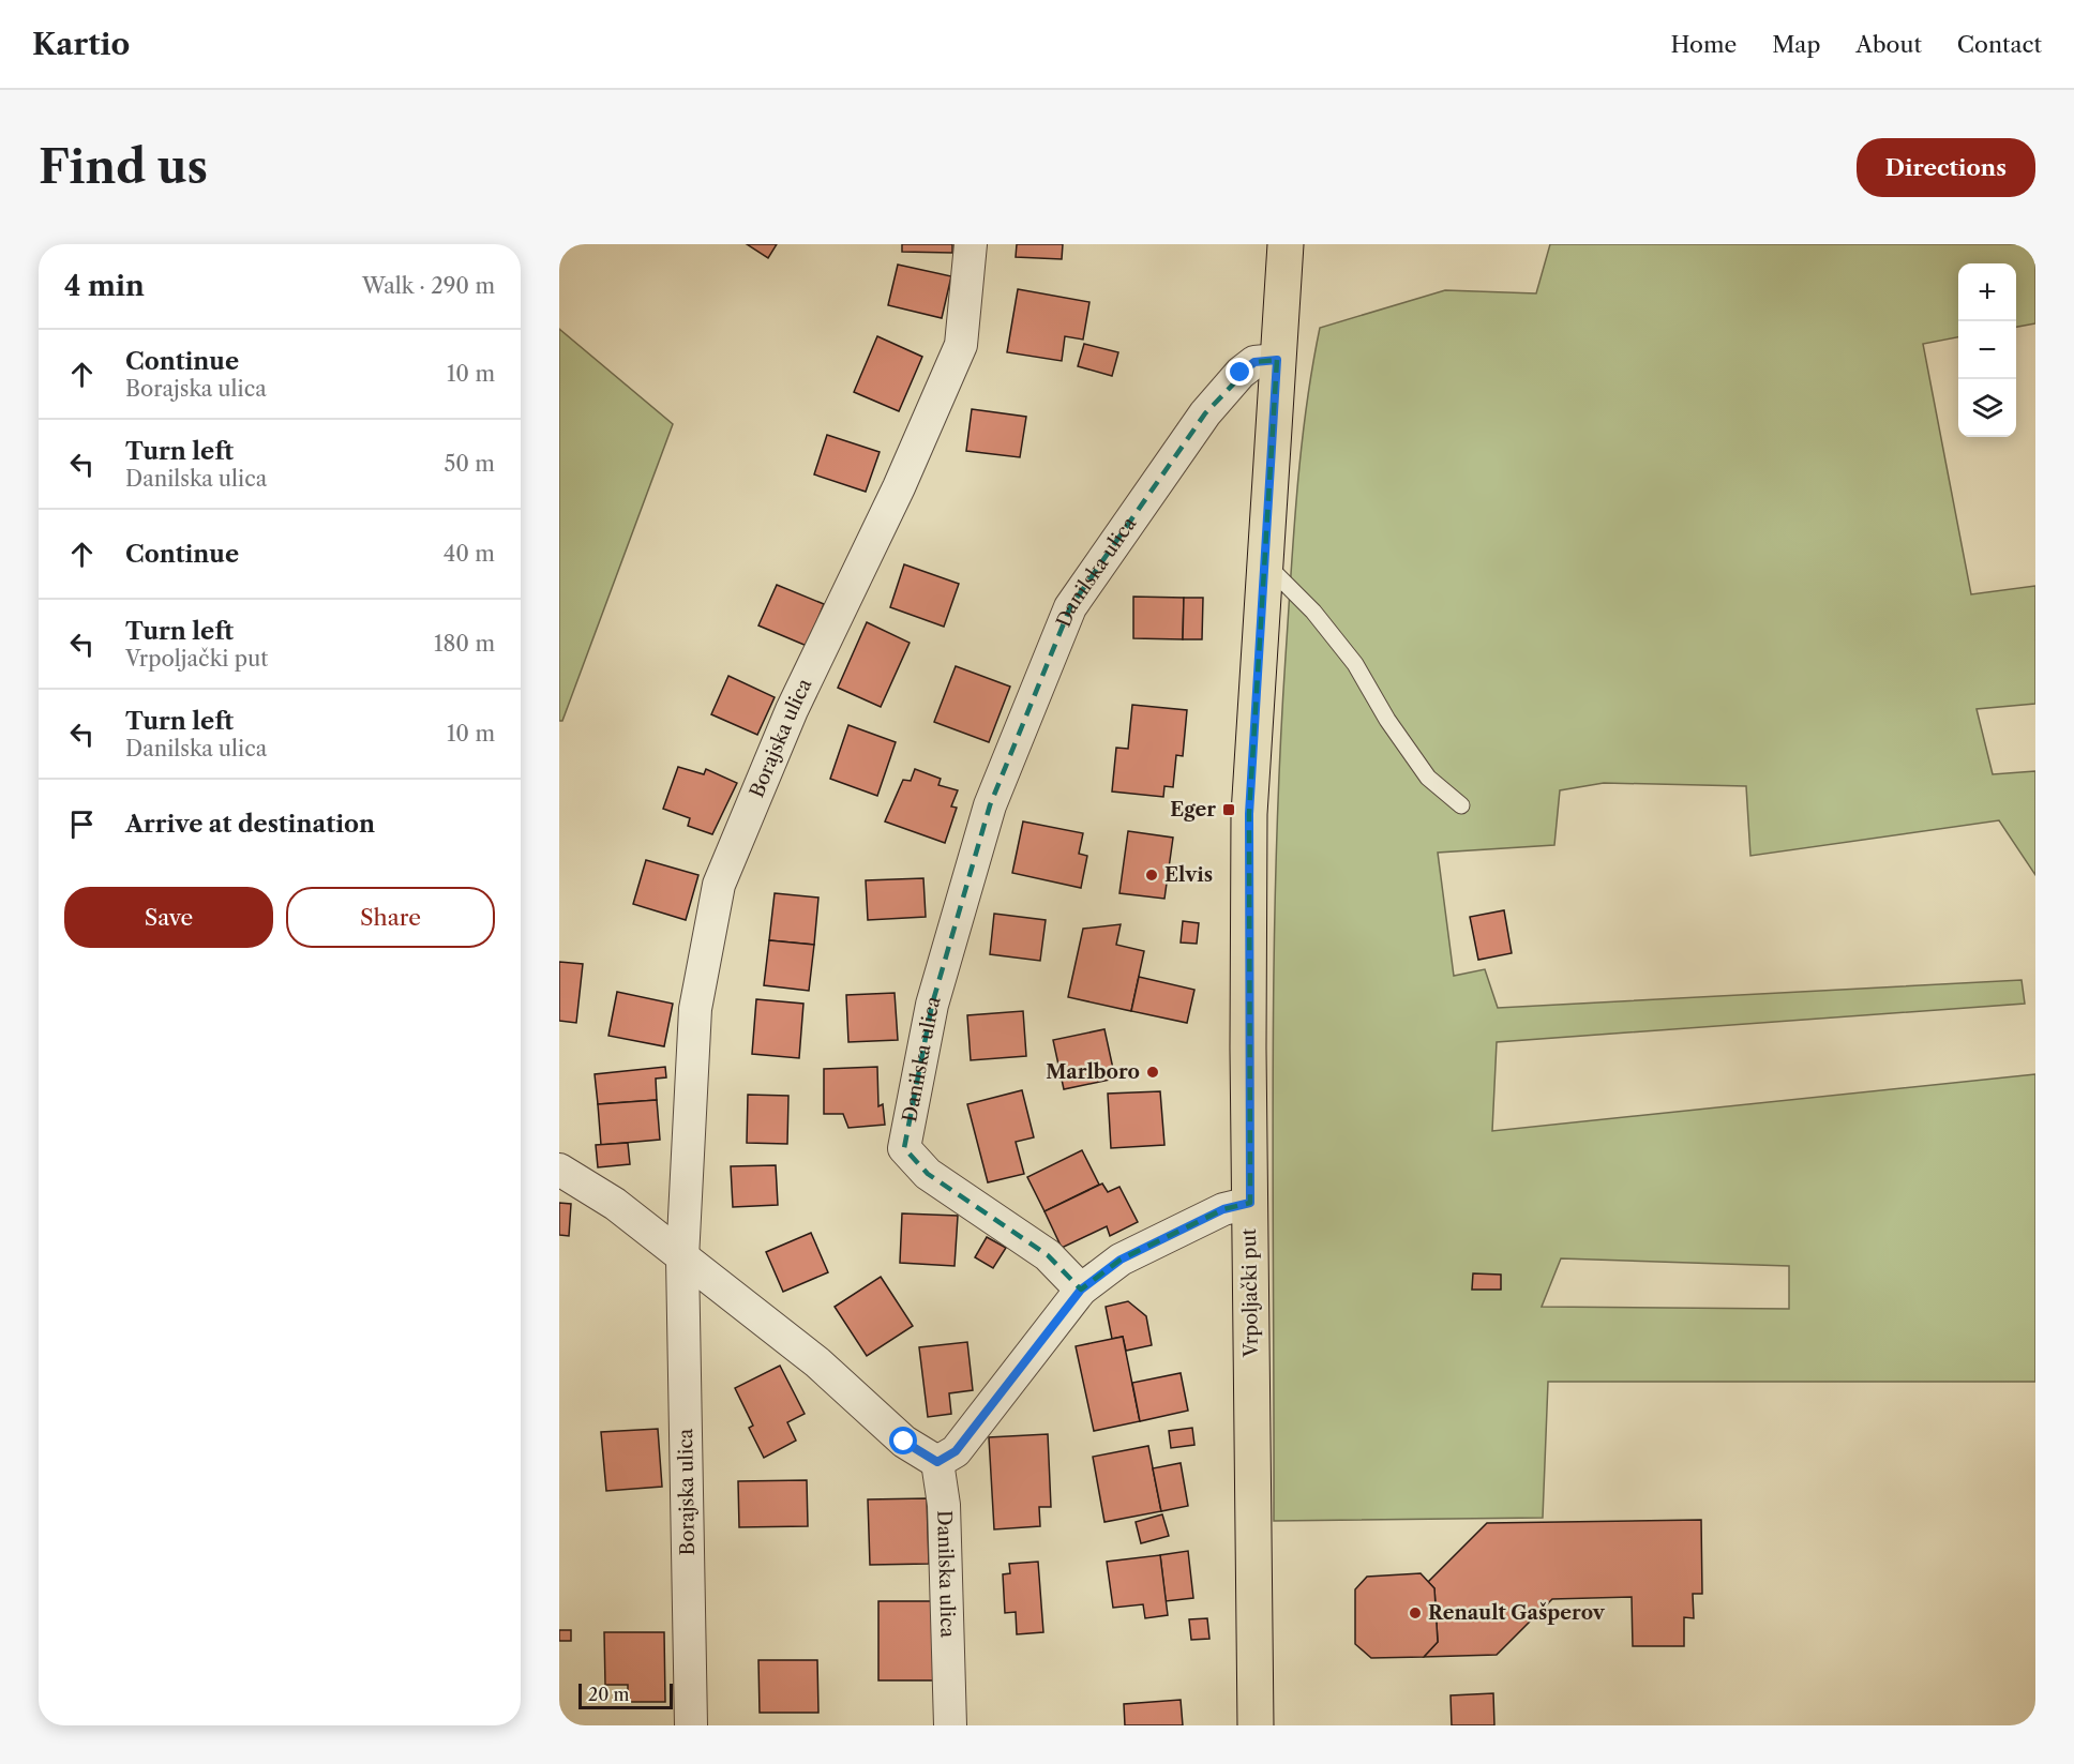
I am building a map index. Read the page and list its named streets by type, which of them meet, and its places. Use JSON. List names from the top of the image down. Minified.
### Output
{"streets":{"main road":["Vrpoljački put"],"street":["Danilska ulica","Borajska ulica"]},"crossings":[["Danilska ulica","Vrpoljački put"]],"places":{"transit":["Eger"],"other":["Elvis","Marlboro","Renault Gašperov"]},"scale_bar":"20 m","page":{"header":"Kartio","nav":["Home","Map","About","Contact"],"buttons":["Directions",["Save","Share"]],"title":"Find us","heading":["4 min","Walk · 290 m"],"map_buttons":["+","−"],"list":[["Continue","Borajska ulica","10 m"],["Turn left","Danilska ulica","50 m"],["Continue","40 m"],["Turn left","Vrpoljački put","180 m"],["Turn left","Danilska ulica","10 m"],"Arrive at destination"],"scale":"20 m"}}
